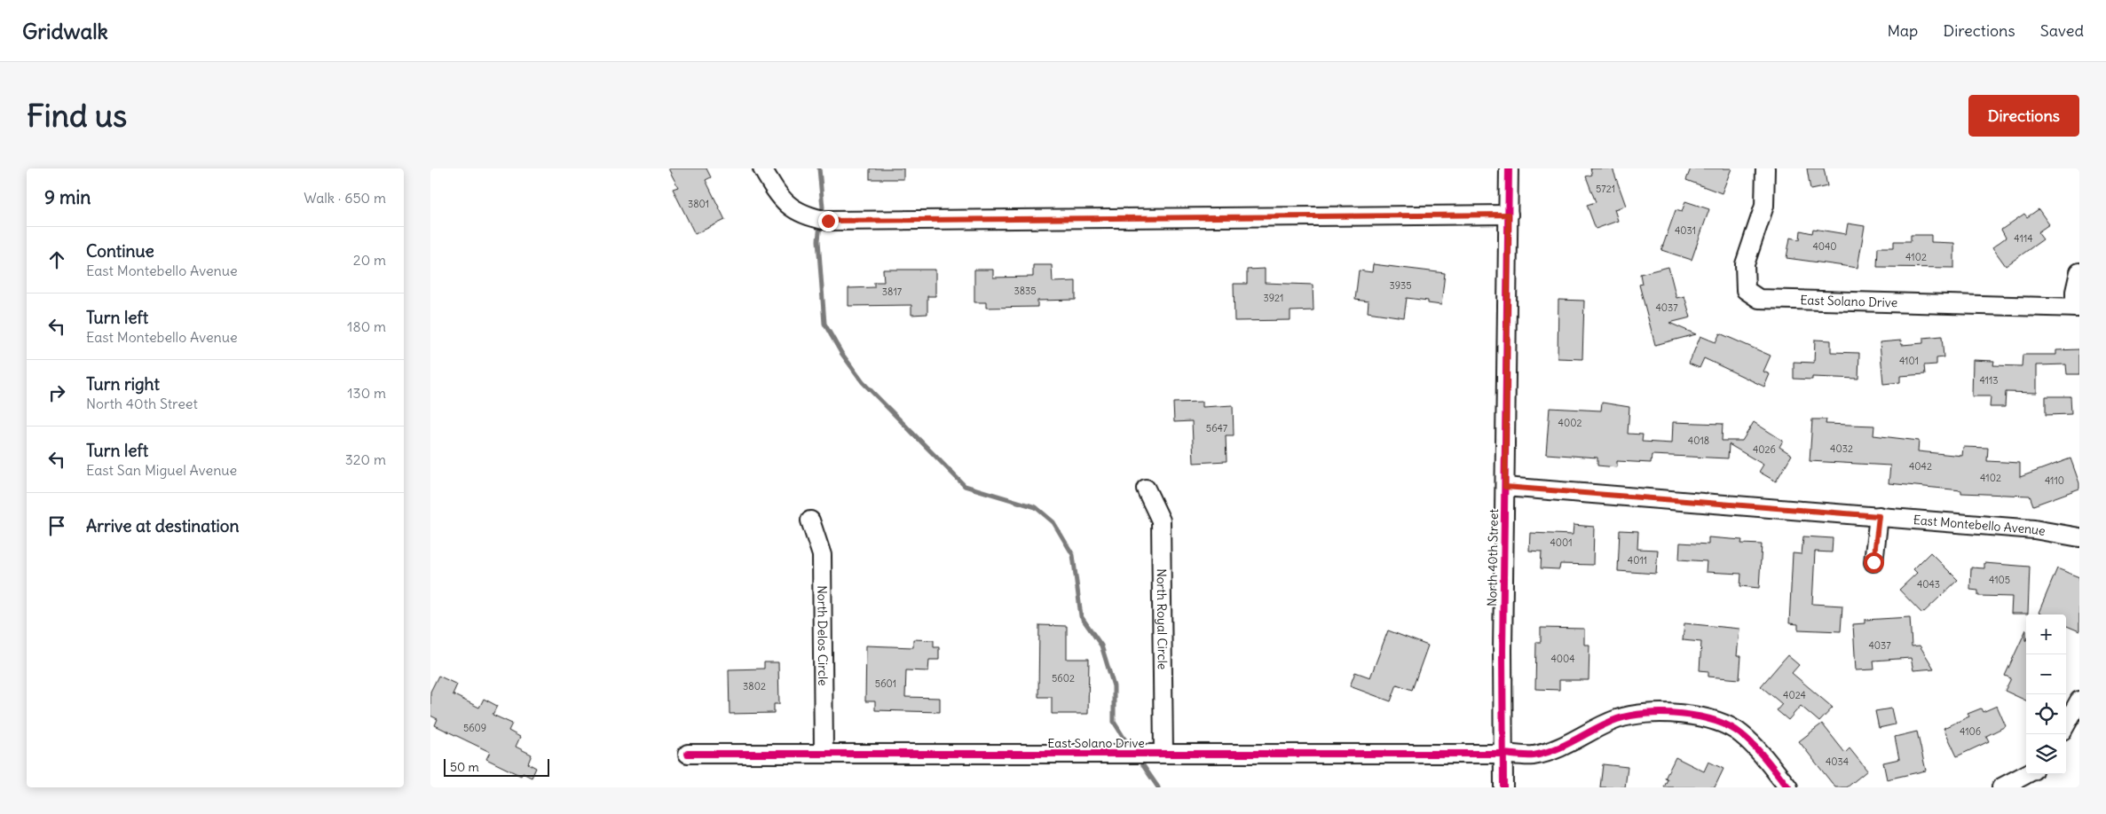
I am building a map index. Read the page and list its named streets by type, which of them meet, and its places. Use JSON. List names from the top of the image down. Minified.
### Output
{"streets":{"street":["East Solano Drive","East Montebello Avenue","North 40th Street","North Royal Circle","North Delos Circle"]},"crossings":[["East Solano Drive","North 40th Street"],["East Solano Drive","North Royal Circle"],["East Solano Drive","North Delos Circle"],["East Montebello Avenue","North 40th Street"]],"house_numbers":["5721","3801","4031","4114","4040","4102","3935","3835","3817","3921","4037","4101","4113","4002","5647","4018","4032","4026","4042","4102","4110","4001","4011","4105","4043","4037","4004","5602","5601","3802","4024","5609","4106","4034"],"scale_bar":"50 m","page":{"header":"Gridwalk","nav":["Map","Directions","Saved"],"buttons":"Directions","title":"Find us","heading":["9 min","Walk · 650 m"],"list":[["Continue","East Montebello Avenue","20 m"],["Turn left","East Montebello Avenue","180 m"],["Turn right","North 40th Street","130 m"],["Turn left","East San Miguel Avenue","320 m"],"Arrive at destination"],"map_buttons":["+","−"],"scale":"50 m"}}
